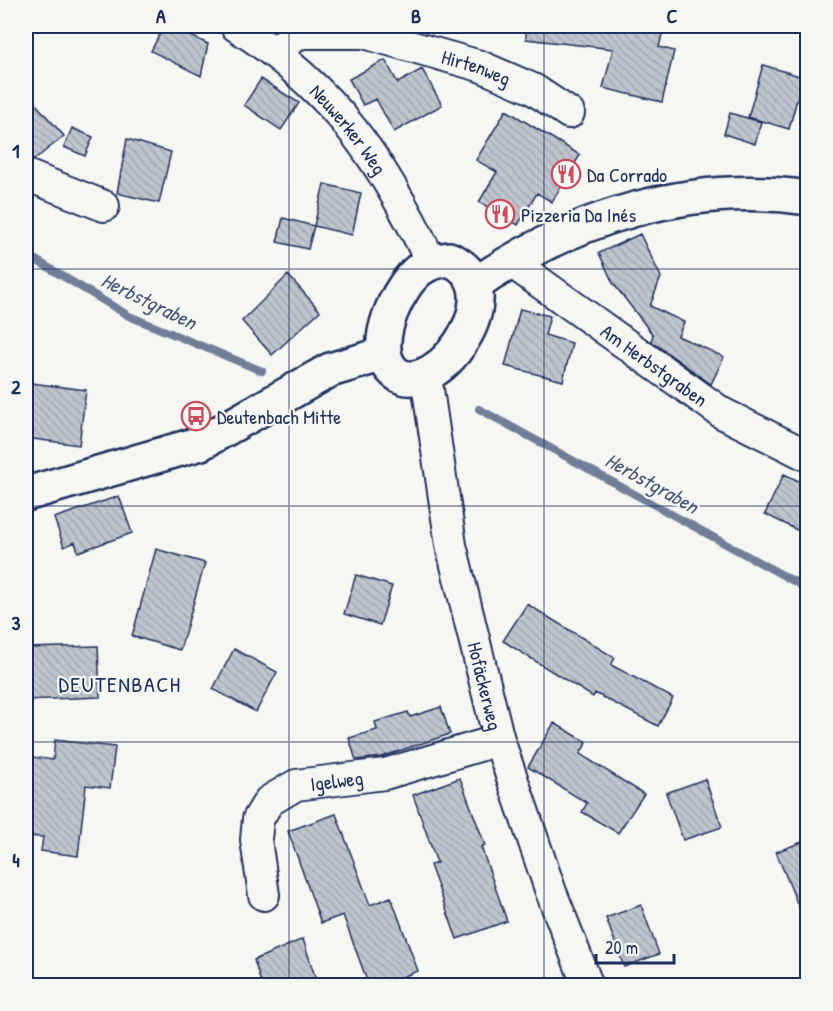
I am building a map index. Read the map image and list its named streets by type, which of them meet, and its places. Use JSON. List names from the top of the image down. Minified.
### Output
{"streets":{"street":["Hirtenweg","Neuwerker Weg","Am Herbstgraben","Hofäckerweg","Igelweg"]},"crossings":[["Hirtenweg","Neuwerker Weg"],["Neuwerker Weg","Hofäckerweg"],["Hofäckerweg","Igelweg"]],"districts":["DEUTENBACH"],"water":["Herbstgraben"],"places":{"restaurant":["Da Corrado","Pizzeria Da Inés"],"bus stop":["Deutenbach Mitte"]},"scale_bar":"20 m","grid":{"columns":["A","B","C"],"rows":["1","2","3","4"]}}
